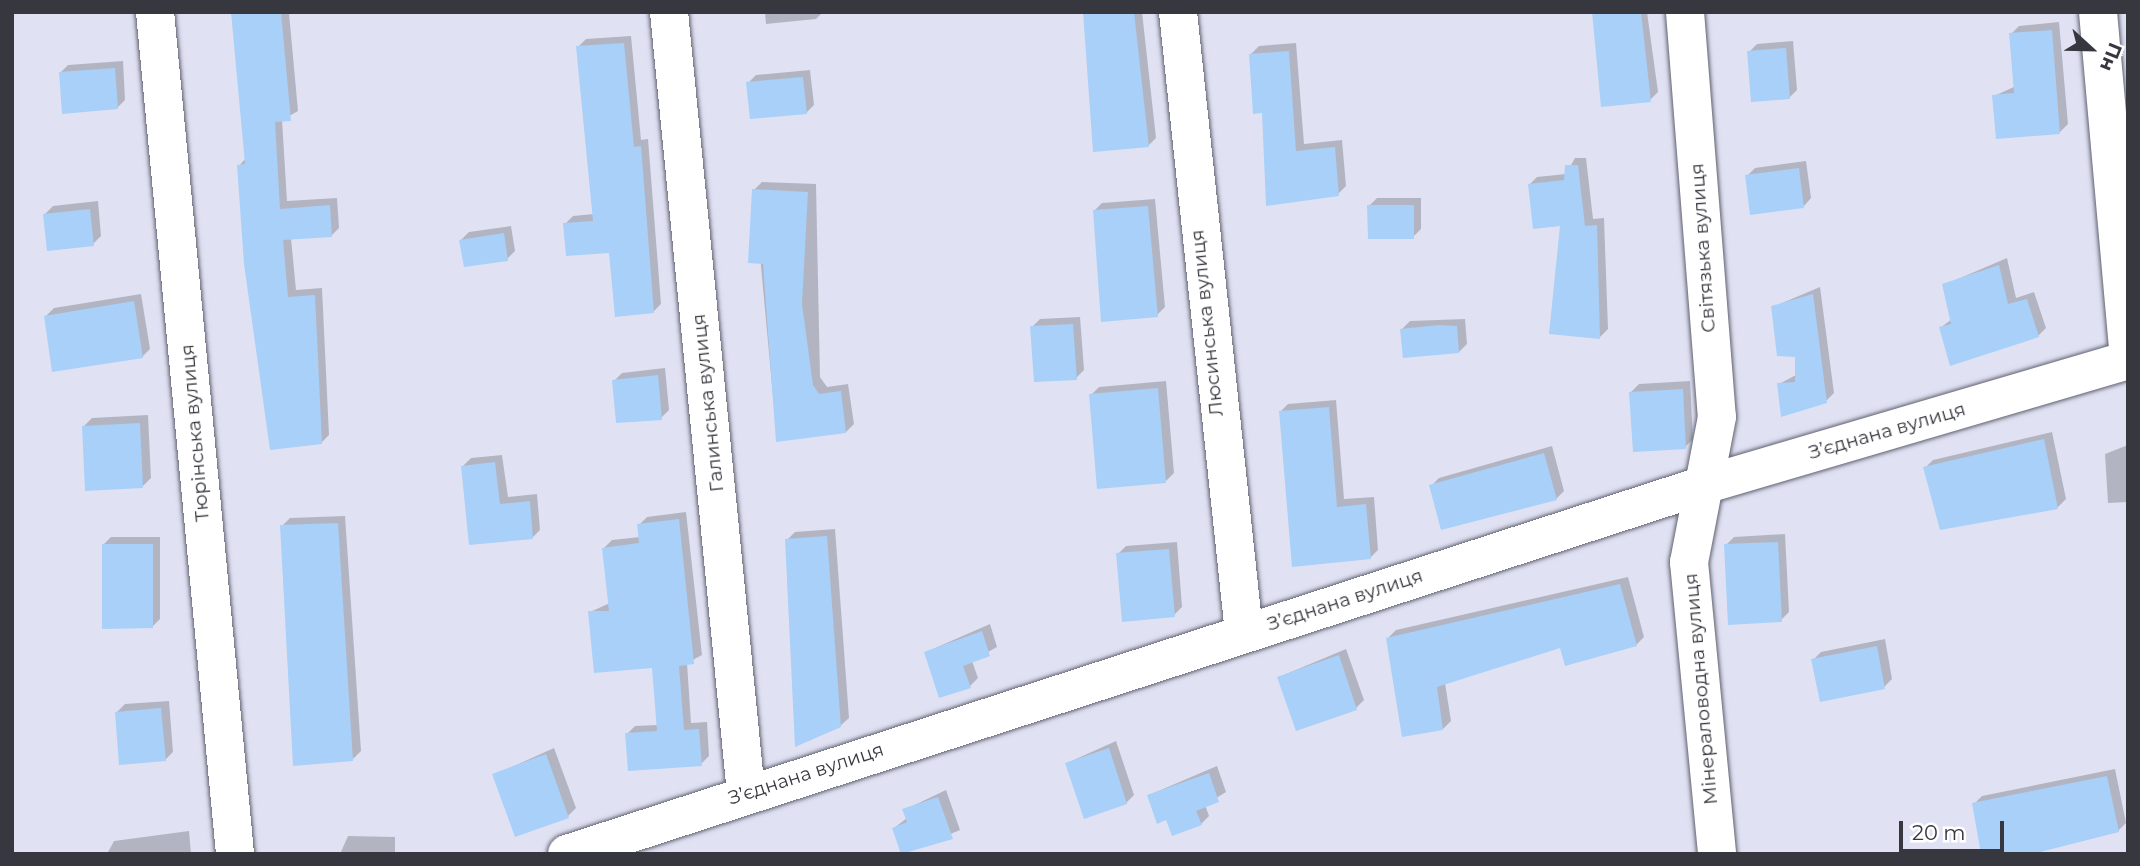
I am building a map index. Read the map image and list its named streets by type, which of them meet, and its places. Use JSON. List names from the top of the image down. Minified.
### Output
{"streets":{"street":["Світязька вулиця","Люсинська вулиця","Галинська вулиця","З’єднана вулиця","Тюрінська вулиця","Мінераловодна вулиця"]},"crossings":[["Світязька вулиця","З’єднана вулиця"],["Світязька вулиця","Мінераловодна вулиця"],["Люсинська вулиця","З’єднана вулиця"],["Галинська вулиця","З’єднана вулиця"],["З’єднана вулиця","Мінераловодна вулиця"]],"scale_bar":"20 m","north":"right"}
